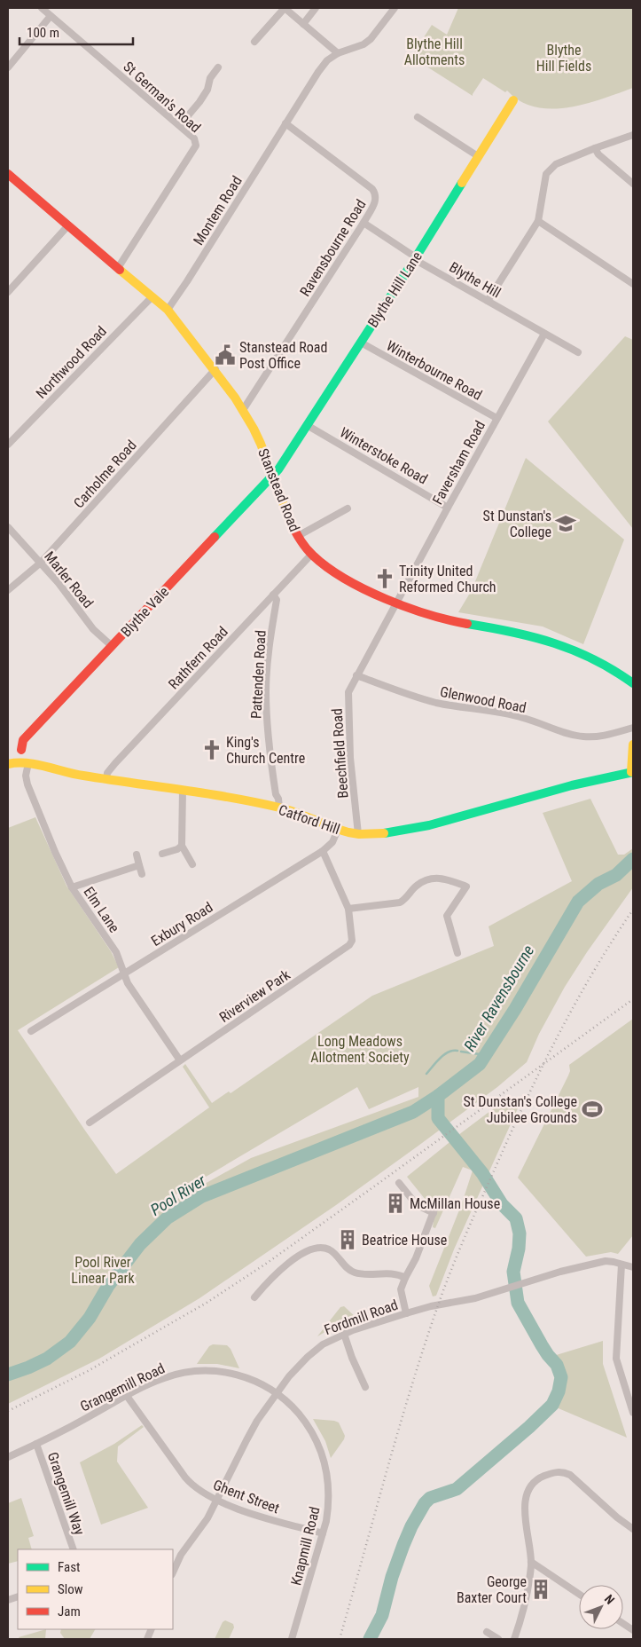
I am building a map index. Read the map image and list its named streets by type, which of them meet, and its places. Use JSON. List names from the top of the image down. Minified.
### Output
{"streets":{"main road":["Blythe Hill Lane","Stanstead Road","Blythe Vale","Catford Hill"],"street":["St German's Road","Montem Road","Ravensbourne Road","Blythe Hill","Northwood Road","Winterbourne Road","Winterstoke Road","Faversham Road","Carholme Road","Marler Road","Rathfern Road","Pattenden Road","Glenwood Road","Beechfield Road","Elm Lane","Exbury Road","Riverview Park","Fordmill Road","Grangemill Road","Grangemill Way","Ghent Street","Knapmill Road"]},"crossings":[["St German's Road","Stanstead Road"],["Montem Road","Ravensbourne Road"],["Montem Road","Stanstead Road"],["Ravensbourne Road","Blythe Hill"],["Ravensbourne Road","Stanstead Road"],["Blythe Hill","Blythe Hill Lane"],["Blythe Hill","Faversham Road"],["Blythe Hill Lane","Winterbourne Road"],["Blythe Hill Lane","Winterstoke Road"],["Blythe Hill Lane","Stanstead Road"],["Blythe Hill Lane","Blythe Vale"],["Northwood Road","Stanstead Road"],["Winterbourne Road","Faversham Road"],["Winterstoke Road","Faversham Road"],["Faversham Road","Stanstead Road"],["Faversham Road","Beechfield Road"],["Carholme Road","Stanstead Road"],["Carholme Road","Marler Road"],["Stanstead Road","Blythe Vale"],["Stanstead Road","Rathfern Road"],["Stanstead Road","Beechfield Road"],["Marler Road","Blythe Vale"],["Rathfern Road","Pattenden Road"],["Rathfern Road","Catford Hill"],["Pattenden Road","Catford Hill"],["Glenwood Road","Beechfield Road"],["Beechfield Road","Catford Hill"],["Catford Hill","Elm Lane"],["Catford Hill","Exbury Road"],["Elm Lane","Exbury Road"],["Elm Lane","Riverview Park"],["Exbury Road","Riverview Park"],["Fordmill Road","Grangemill Road"],["Fordmill Road","Ghent Street"],["Fordmill Road","Knapmill Road"],["Grangemill Road","Grangemill Way"],["Grangemill Road","Ghent Street"],["Grangemill Road","Knapmill Road"],["Ghent Street","Knapmill Road"]],"water":["River Ravensbourne","Pool River"],"parks":["Blythe Hill Allotments","Blythe Hill Fields","Long Meadows Allotment Society","Pool River Linear Park"],"places":{"public building":["Stanstead Road Post Office"],"school or university":["St Dunstan's College"],"church":["Trinity United Reformed Church","King's Church Centre"],"sports":["St Dunstan's College Jubilee Grounds"],"building":["McMillan House","Beatrice House","George Baxter Court"]},"legend":["Fast","Slow","Jam"],"scale_bar":"100 m","north":"top right"}
